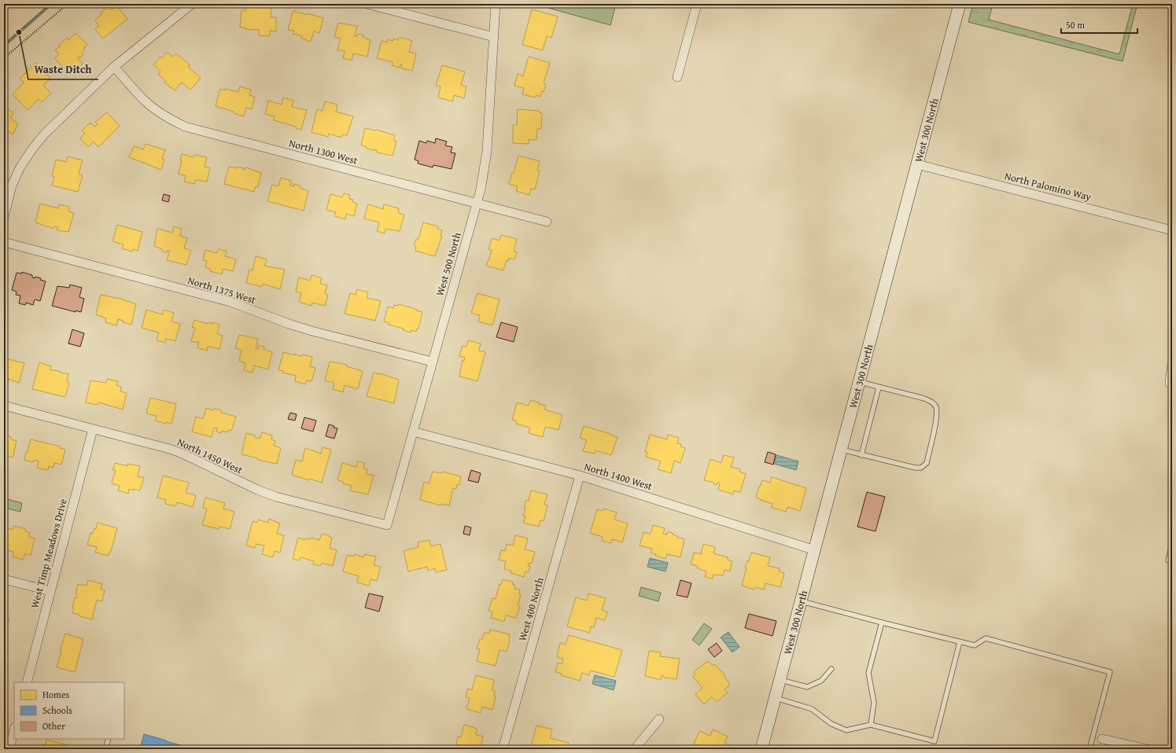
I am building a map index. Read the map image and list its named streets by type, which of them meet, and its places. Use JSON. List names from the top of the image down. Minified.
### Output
{"streets":{"street":["West 300 North","North 1300 West","North Palomino Way","West 500 North","North 1375 West","North 1450 West","North 1400 West","West Timp Meadows Drive","West 400 North"]},"crossings":[["West 300 North","North Palomino Way"],["West 300 North","North 1400 West"],["North 1300 West","West 500 North"],["West 500 North","North 1375 West"],["West 500 North","North 1450 West"],["West 500 North","North 1400 West"],["North 1450 West","West Timp Meadows Drive"],["North 1400 West","West 400 North"]],"places":["Waste Ditch"],"legend":["Homes","Schools","Other"],"scale_bar":"50 m"}
